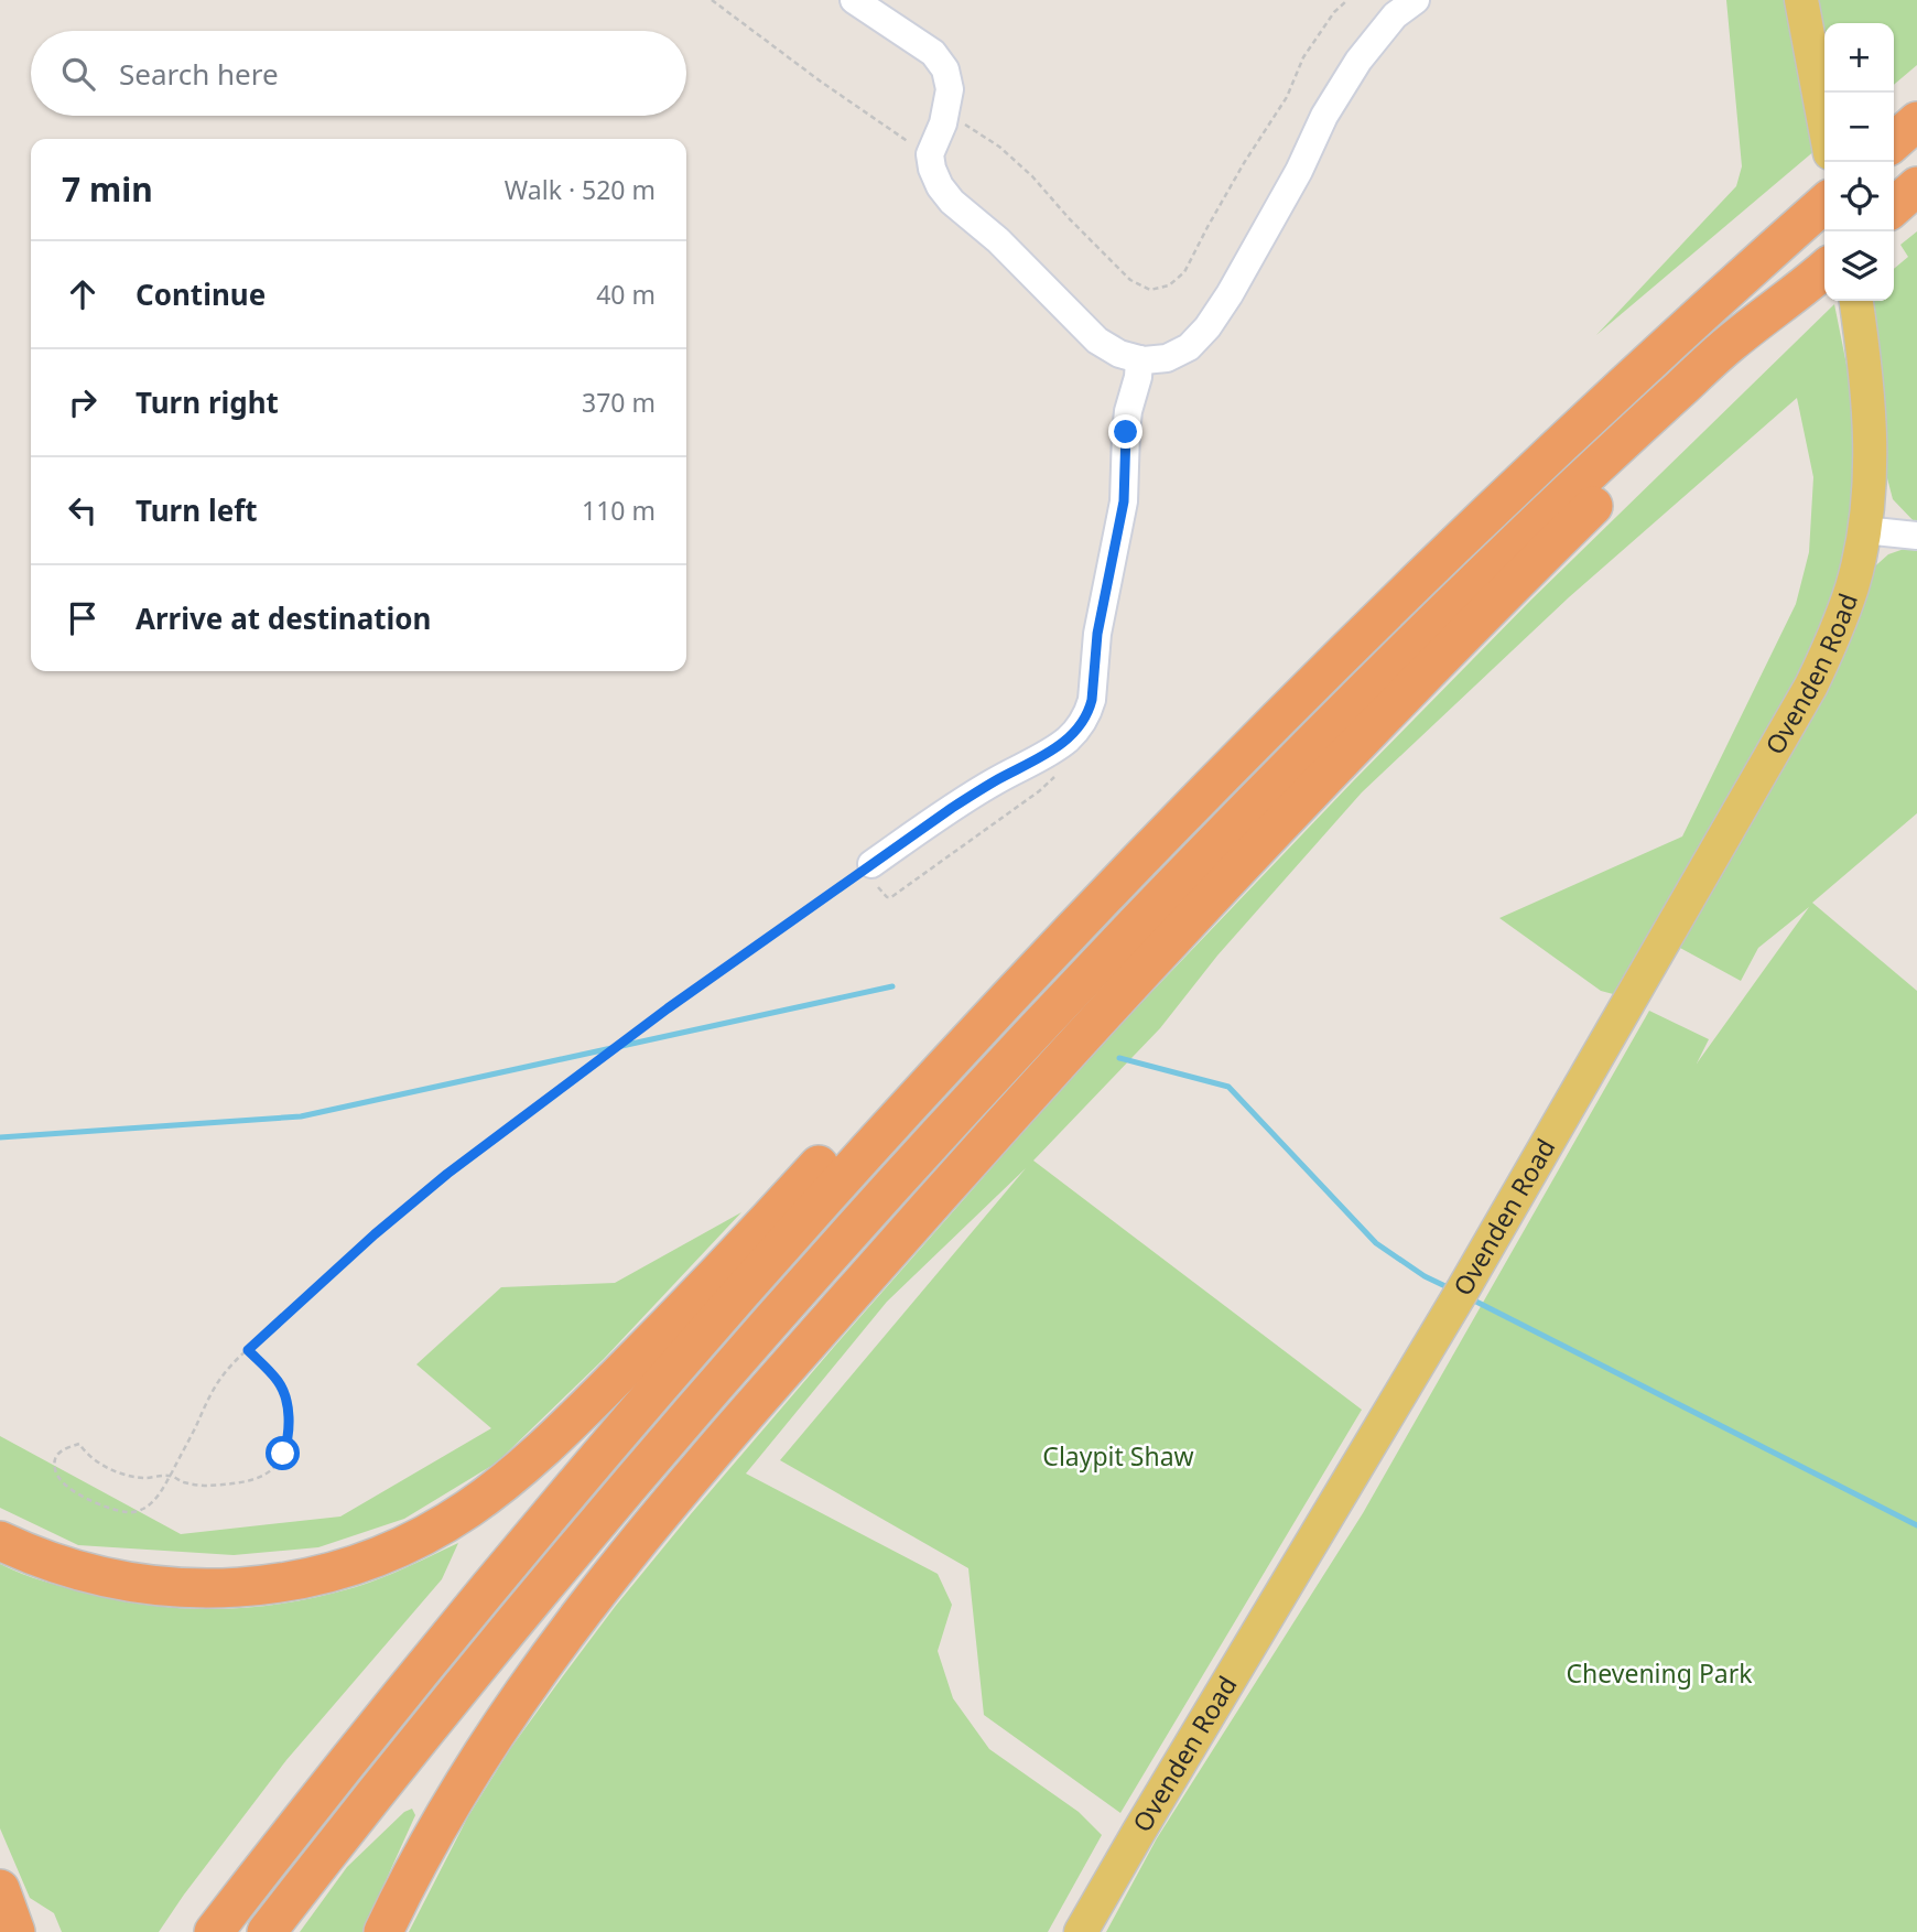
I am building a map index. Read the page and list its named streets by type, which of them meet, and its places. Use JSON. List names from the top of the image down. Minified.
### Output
{"streets":{"main road":["Ovenden Road"]},"parks":["Claypit Shaw","Chevening Park"],"page":{"map_buttons":["+","−"],"search":"Search here","heading":["7 min","Walk · 520 m"],"list":[["Continue","40 m"],["Turn right","370 m"],["Turn left","110 m"],"Arrive at destination"]}}
